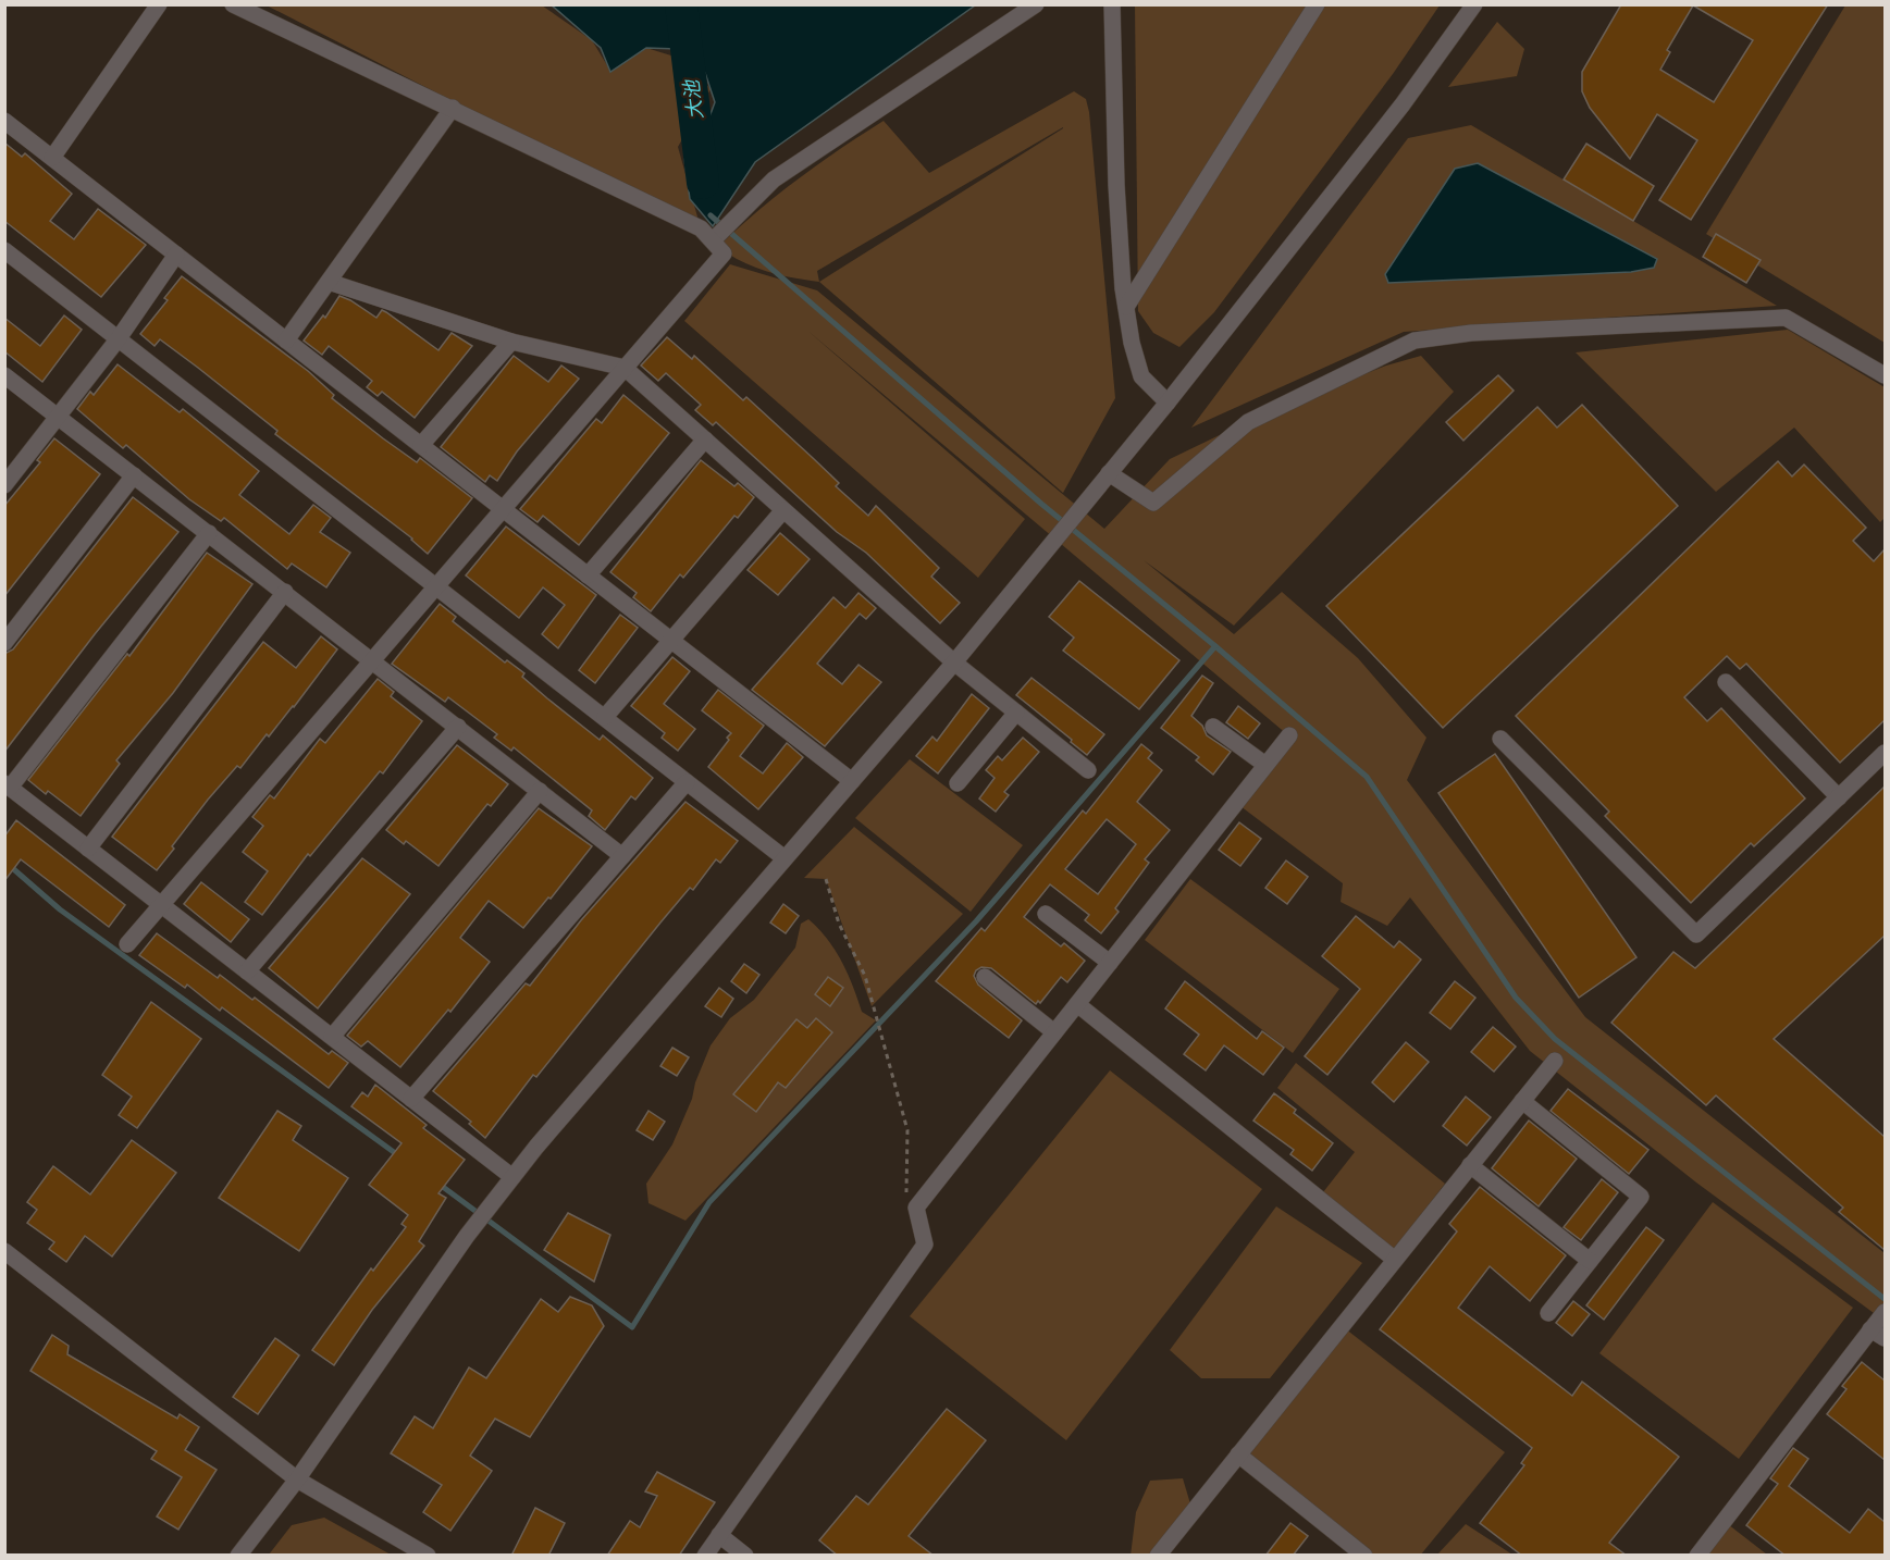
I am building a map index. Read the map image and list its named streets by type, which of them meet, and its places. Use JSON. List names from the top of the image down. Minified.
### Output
{"water":["大池"]}
